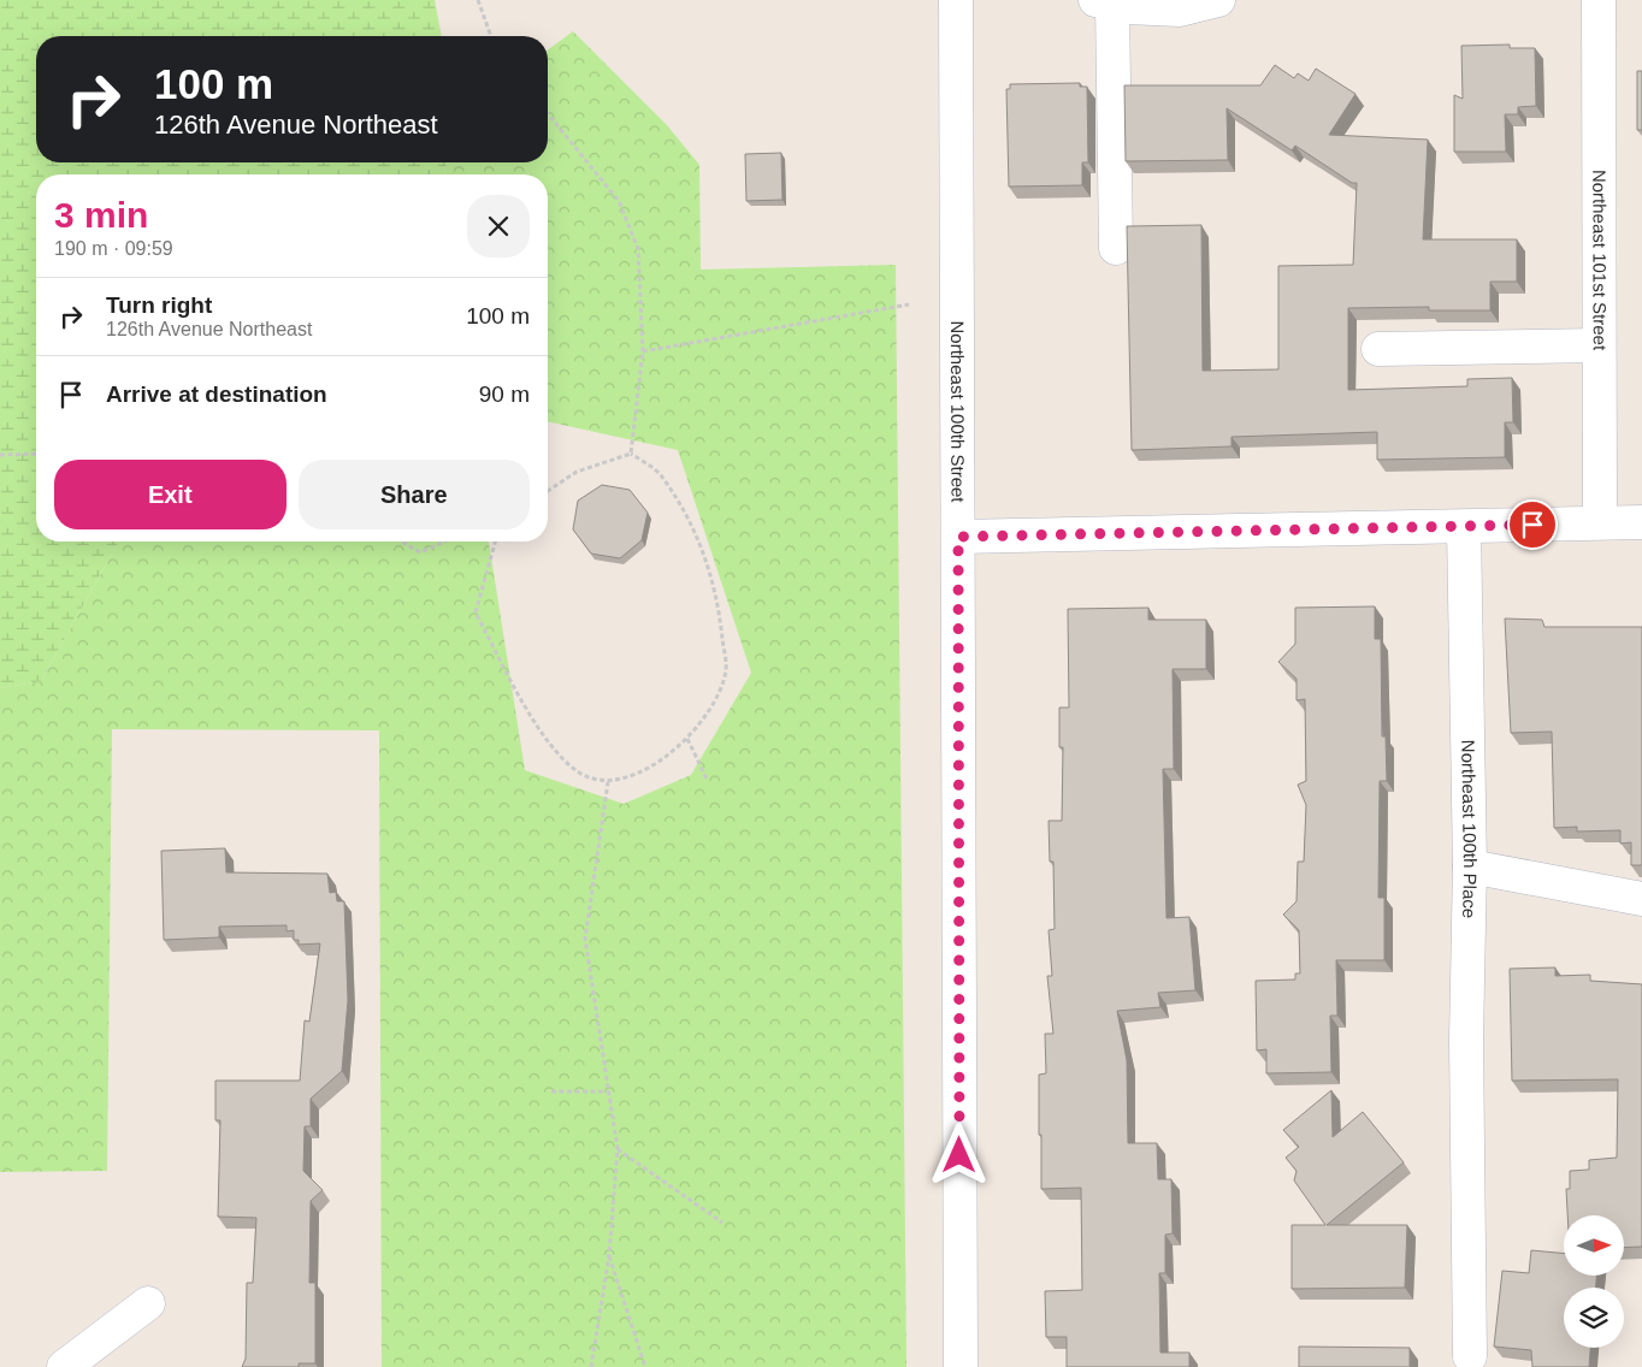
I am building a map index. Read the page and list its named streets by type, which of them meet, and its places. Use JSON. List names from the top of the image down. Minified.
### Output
{"streets":{"street":["Northeast 101st Street","Northeast 100th Street","Northeast 100th Place"]},"north":"right","page":{"turn":["100 m","126th Avenue Northeast"],"heading":["3 min","190 m · 09:59"],"list":[{"name":"Turn right","note":"126th Avenue Northeast","value":"100 m"},{"name":"Arrive at destination","value":"90 m"}],"buttons":["Exit","Share"]}}
